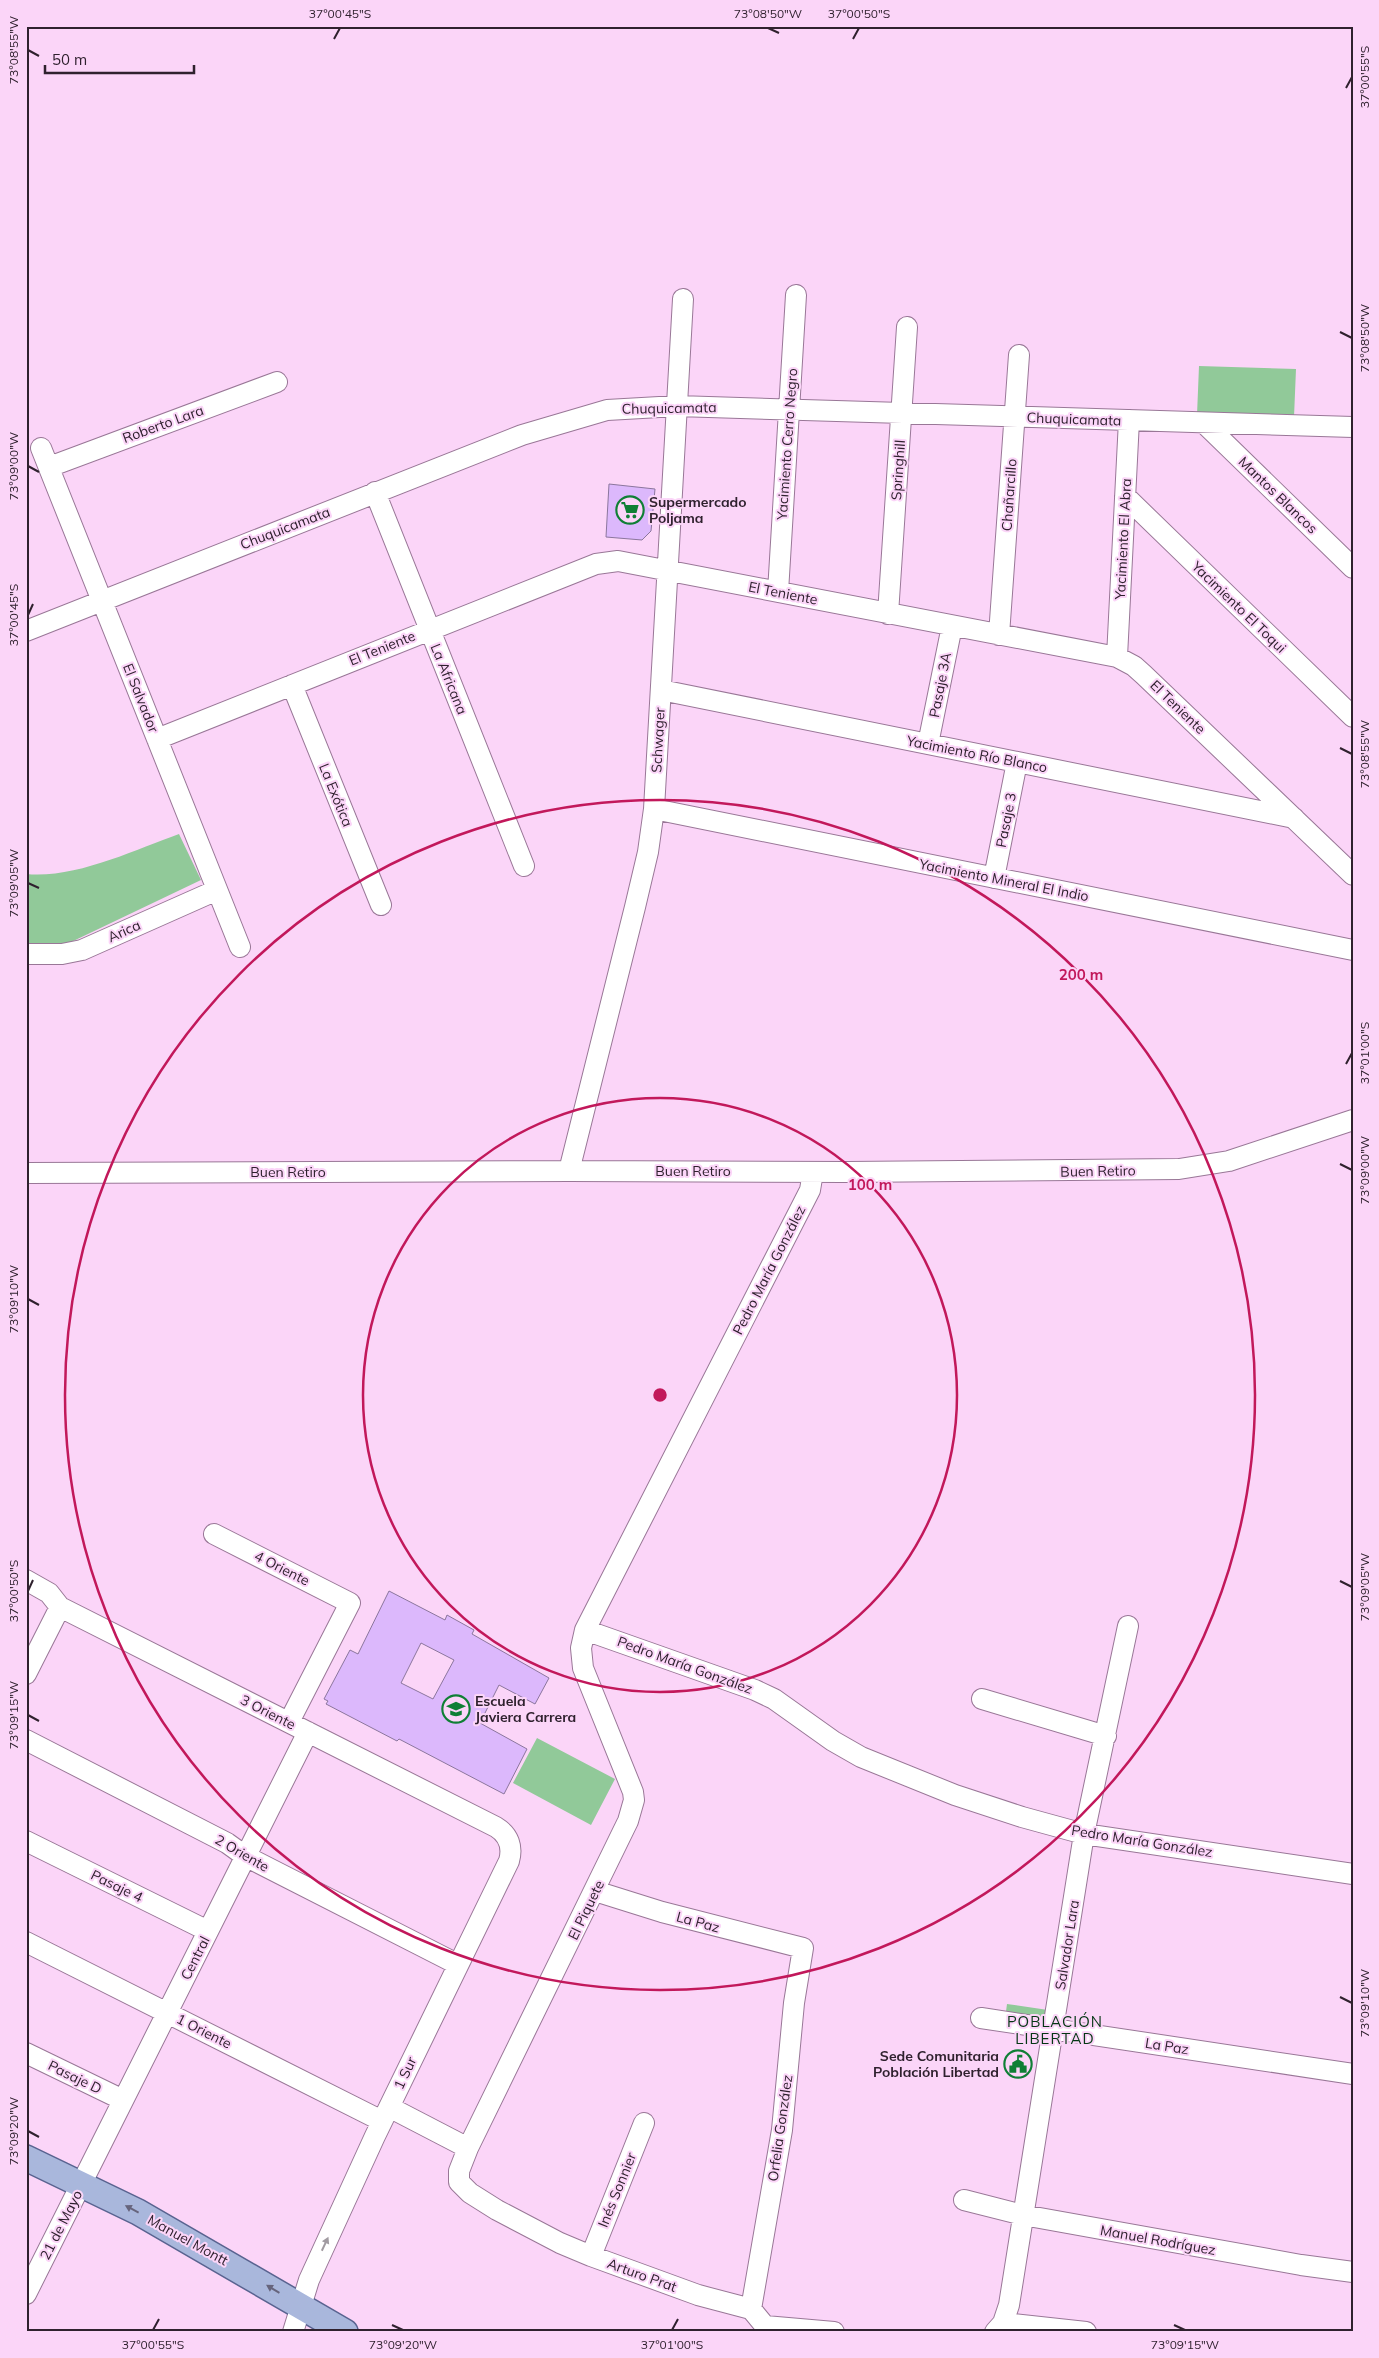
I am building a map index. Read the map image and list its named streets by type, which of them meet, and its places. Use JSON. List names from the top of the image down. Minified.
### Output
{"streets":{"main road":["Manuel Montt"],"street":["Chuquicamata","Roberto Lara","Yacimiento Cerro Negro","Springhill","Chañarcillo","Mantos Blancos","Yacimiento El Abra","El Teniente","Yacimiento El Toqui","La Africana","Pasaje 3A","El Salvador","Schwager","Yacimiento Río Blanco","La Exótica","Pasaje 3","Yacimiento Mineral El Indio","Arica","Buen Retiro","Pedro María González","4 Oriente","3 Oriente","2 Oriente","Pasaje 4","El Piquete","La Paz","Salvador Lara","Central","1 Oriente","1 Sur","Pasaje D","Orfelia González","Inés Sonnier","21 de Mayo","Manuel Rodríguez","Arturo Prat"]},"crossings":[["Chuquicamata","Yacimiento Cerro Negro"],["Chuquicamata","Springhill"],["Chuquicamata","Chañarcillo"],["Chuquicamata","Mantos Blancos"],["Chuquicamata","Yacimiento El Abra"],["Chuquicamata","La Africana"],["Chuquicamata","El Salvador"],["Chuquicamata","Schwager"],["Roberto Lara","El Salvador"],["Yacimiento Cerro Negro","El Teniente"],["Springhill","El Teniente"],["Chañarcillo","El Teniente"],["Yacimiento El Abra","El Teniente"],["Yacimiento El Abra","Yacimiento El Toqui"],["El Teniente","La Africana"],["El Teniente","Pasaje 3A"],["El Teniente","El Salvador"],["El Teniente","Schwager"],["El Teniente","Yacimiento Río Blanco"],["El Teniente","La Exótica"],["Pasaje 3A","Yacimiento Río Blanco"],["El Salvador","Arica"],["Schwager","Yacimiento Río Blanco"],["Schwager","Yacimiento Mineral El Indio"],["Schwager","Buen Retiro"],["Yacimiento Río Blanco","Pasaje 3"],["Pasaje 3","Yacimiento Mineral El Indio"],["Buen Retiro","Pedro María González"],["Pedro María González","El Piquete"],["Pedro María González","Salvador Lara"],["4 Oriente","3 Oriente"],["3 Oriente","Central"],["3 Oriente","1 Sur"],["2 Oriente","Central"],["2 Oriente","1 Sur"],["Pasaje 4","Central"],["El Piquete","La Paz"],["El Piquete","1 Oriente"],["El Piquete","Arturo Prat"],["La Paz","Salvador Lara"],["La Paz","Orfelia González"],["Salvador Lara","Manuel Rodríguez"],["Central","1 Oriente"],["Central","Pasaje D"],["Central","21 de Mayo"],["Central","Manuel Montt"],["1 Oriente","1 Sur"],["1 Sur","Manuel Montt"],["Orfelia González","Arturo Prat"],["Inés Sonnier","Arturo Prat"],["21 de Mayo","Manuel Montt"]],"one_way":["1 Sur","Manuel Montt"],"districts":["POBLACIÓN LIBERTAD"],"places":{"supermarket":["Supermercado Poljama"],"school or university":["Escuela Javiera Carrera"],"public building":["Sede Comunitaria Población Libertad"]},"scale_bar":"50 m","coordinates":["37°00'45\"S","73°08'50\"W","37°00'50\"S","73°08'55\"W","37°00'55\"S","73°09'00\"W","73°09'05\"W","37°01'00\"S","73°09'10\"W","73°09'15\"W","73°09'20\"W"],"rings":["200 m","100 m"]}
